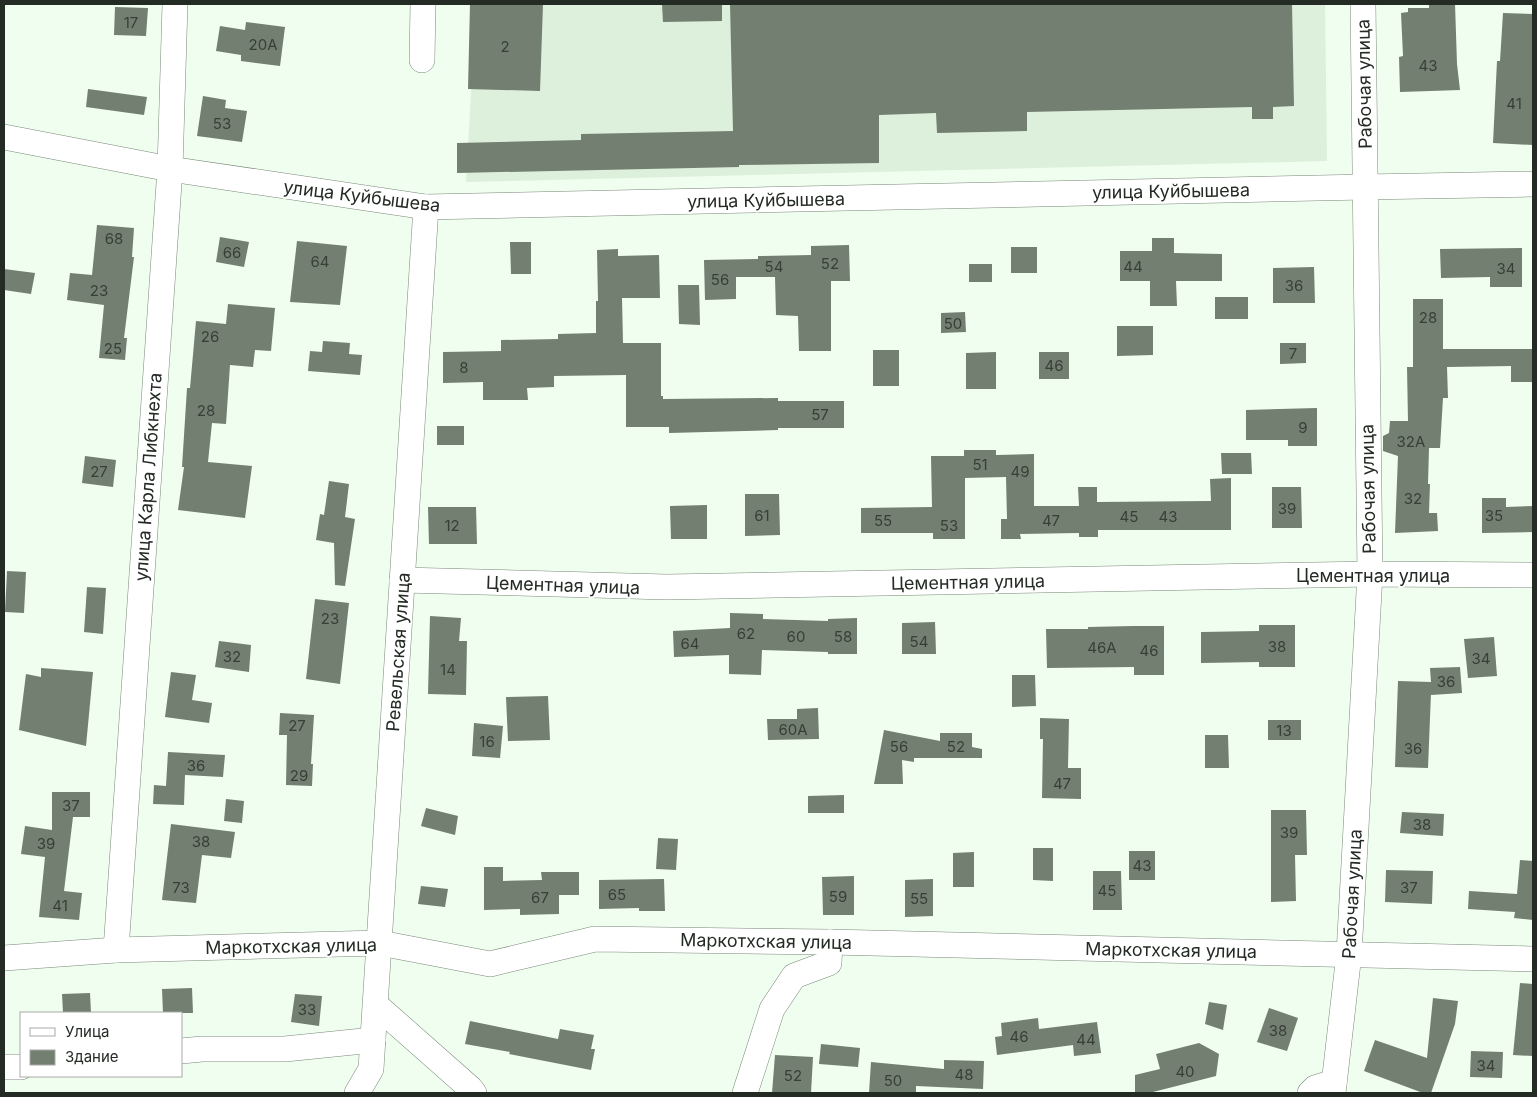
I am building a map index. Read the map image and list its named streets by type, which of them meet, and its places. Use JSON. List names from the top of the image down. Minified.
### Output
{"streets":{"street":["Рабочая улица","улица Куйбышева","улица Карла Либкнехта","Цементная улица","Ревельская улица","Маркотхская улица"]},"crossings":[["Рабочая улица","улица Куйбышева"],["Рабочая улица","Цементная улица"],["Рабочая улица","Маркотхская улица"],["улица Куйбышева","улица Карла Либкнехта"],["улица Куйбышева","Ревельская улица"],["улица Карла Либкнехта","Маркотхская улица"],["Цементная улица","Ревельская улица"],["Ревельская улица","Маркотхская улица"]],"house_numbers":["17","20А","2","43","41","53","68","66","64","52","54","44","34","56","36","23","28","50","26","25","7","46","8","28","57","9","32А","51","27","49","32","39","61","35","45","43","55","47","12","53","23","62","60","58","54","64","38","46А","46","32","34","14","36","27","60А","13","16","56","52","36","36","29","47","37","38","39","38","39","43","73","37","45","65","59","67","55","41","33","38","46","44","34","40","48","52","50"],"legend":["Улица","Здание"]}
